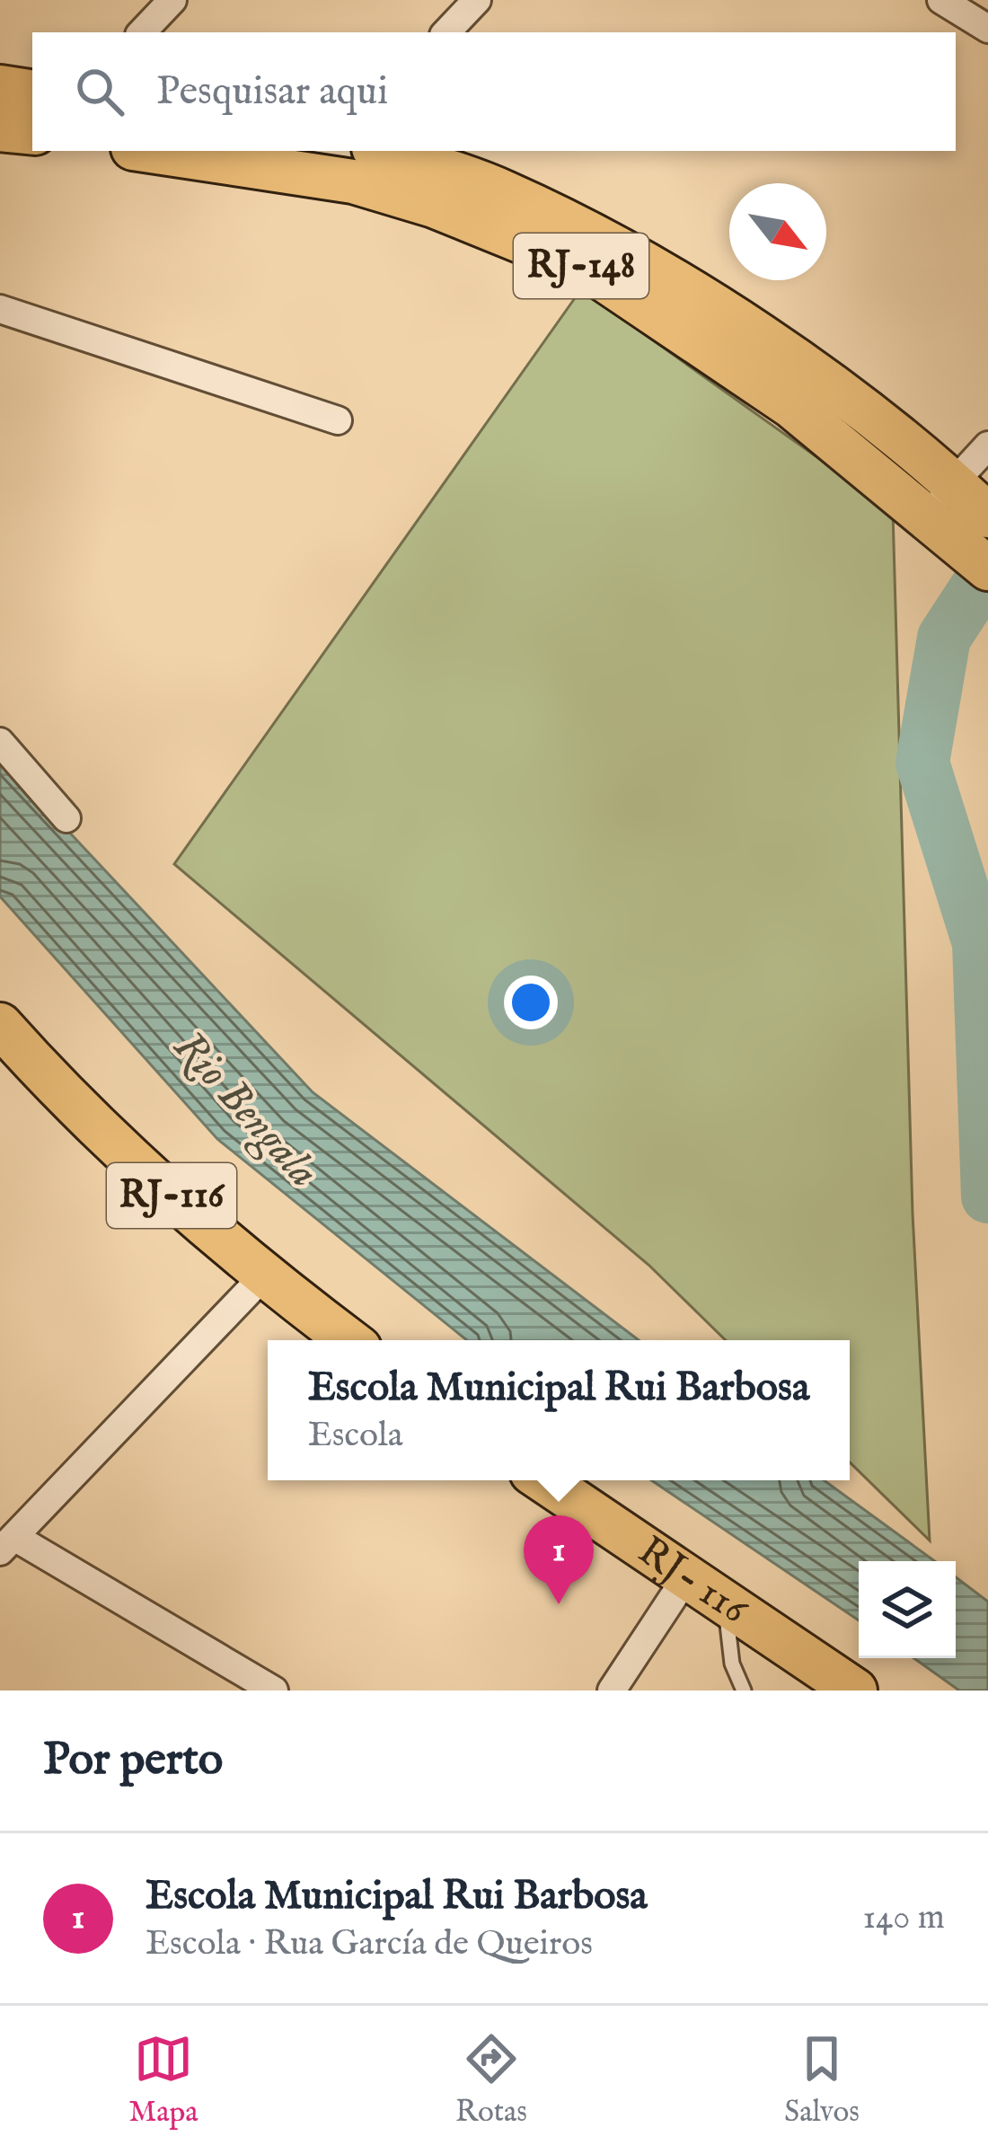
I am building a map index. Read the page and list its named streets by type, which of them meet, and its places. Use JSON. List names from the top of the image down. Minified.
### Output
{"streets":{"main road":["RJ-148","RJ-116","RJ- 116"]},"water":["Rio Bengala"],"north":"bottom right","page":{"search":"Pesquisar aqui","popup":["Escola Municipal Rui Barbosa","Escola"],"pins":"1","heading":"Por perto","list":[{"mark":"1","name":"Escola Municipal Rui Barbosa","note":"Escola · Rua García de Queiros","value":"140 m"}],"nav":["Mapa","Rotas","Salvos"]}}
